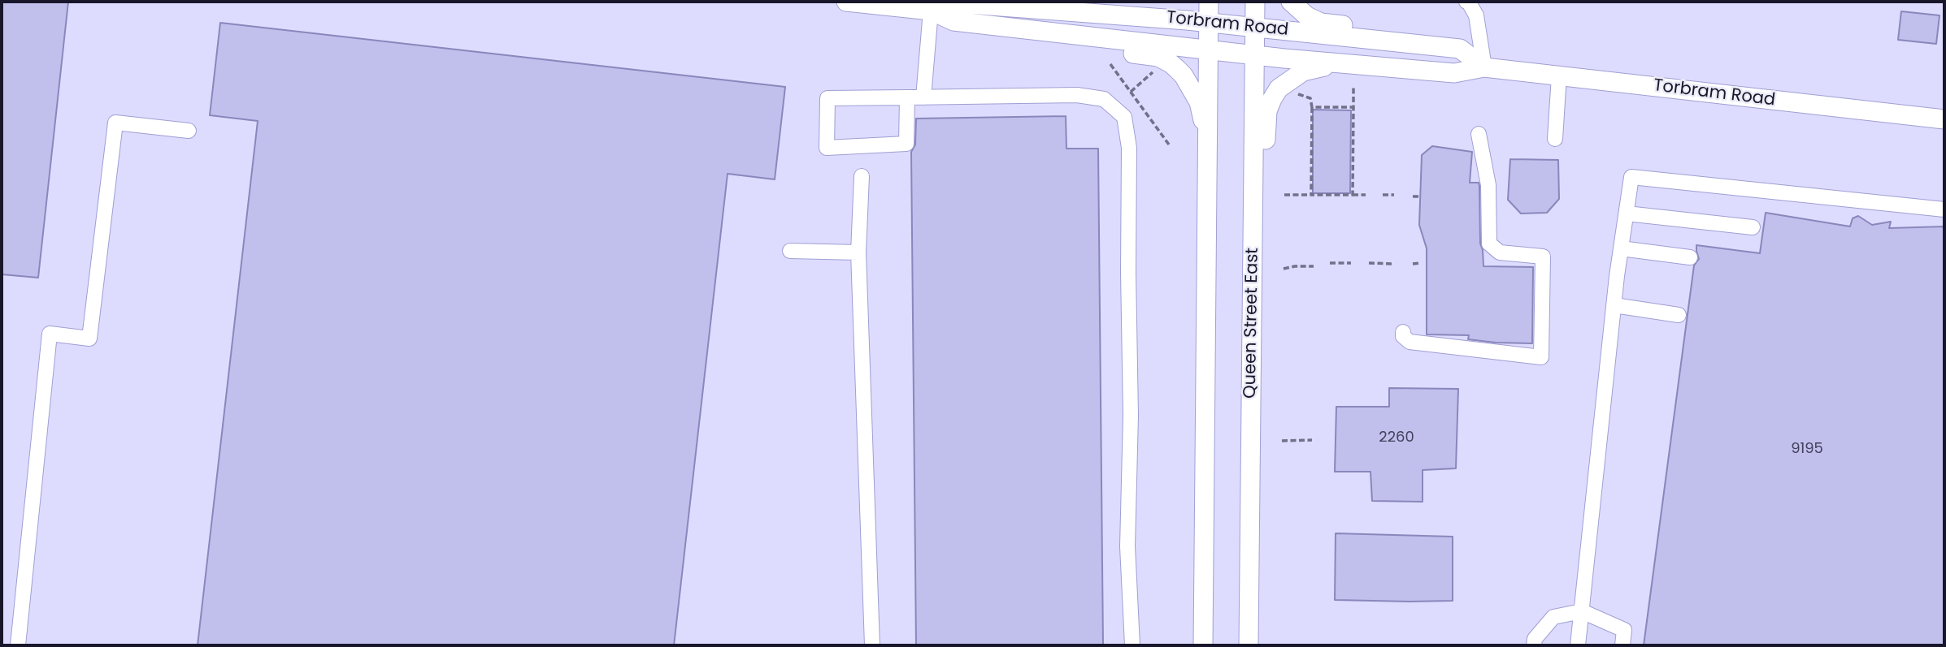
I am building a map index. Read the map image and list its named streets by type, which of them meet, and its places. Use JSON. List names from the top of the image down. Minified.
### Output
{"streets":{"main road":["Torbram Road","Queen Street East"]},"crossings":[["Torbram Road","Queen Street East"]],"house_numbers":["2260","9195"]}
